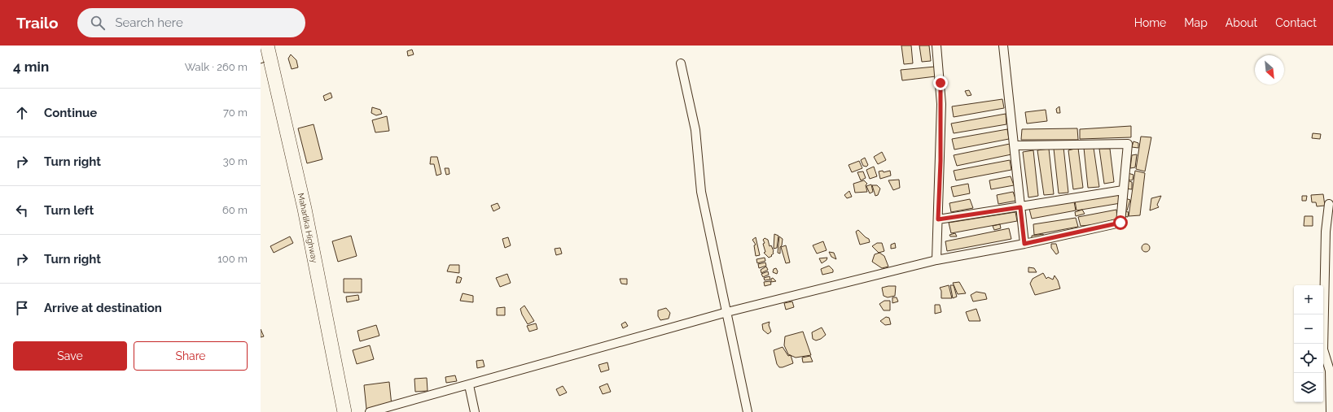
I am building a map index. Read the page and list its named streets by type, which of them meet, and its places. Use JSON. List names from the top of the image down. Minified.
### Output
{"streets":{"highway":["Maharlika Highway"]},"north":"bottom right","page":{"header":"Trailo","search":"Search here","nav":["Home","Map","About","Contact"],"heading":["4 min","Walk · 260 m"],"list":[["Continue","70 m"],["Turn right","30 m"],["Turn left","60 m"],["Turn right","100 m"],"Arrive at destination"],"map_buttons":["+","−"],"buttons":["Save","Share"]}}
